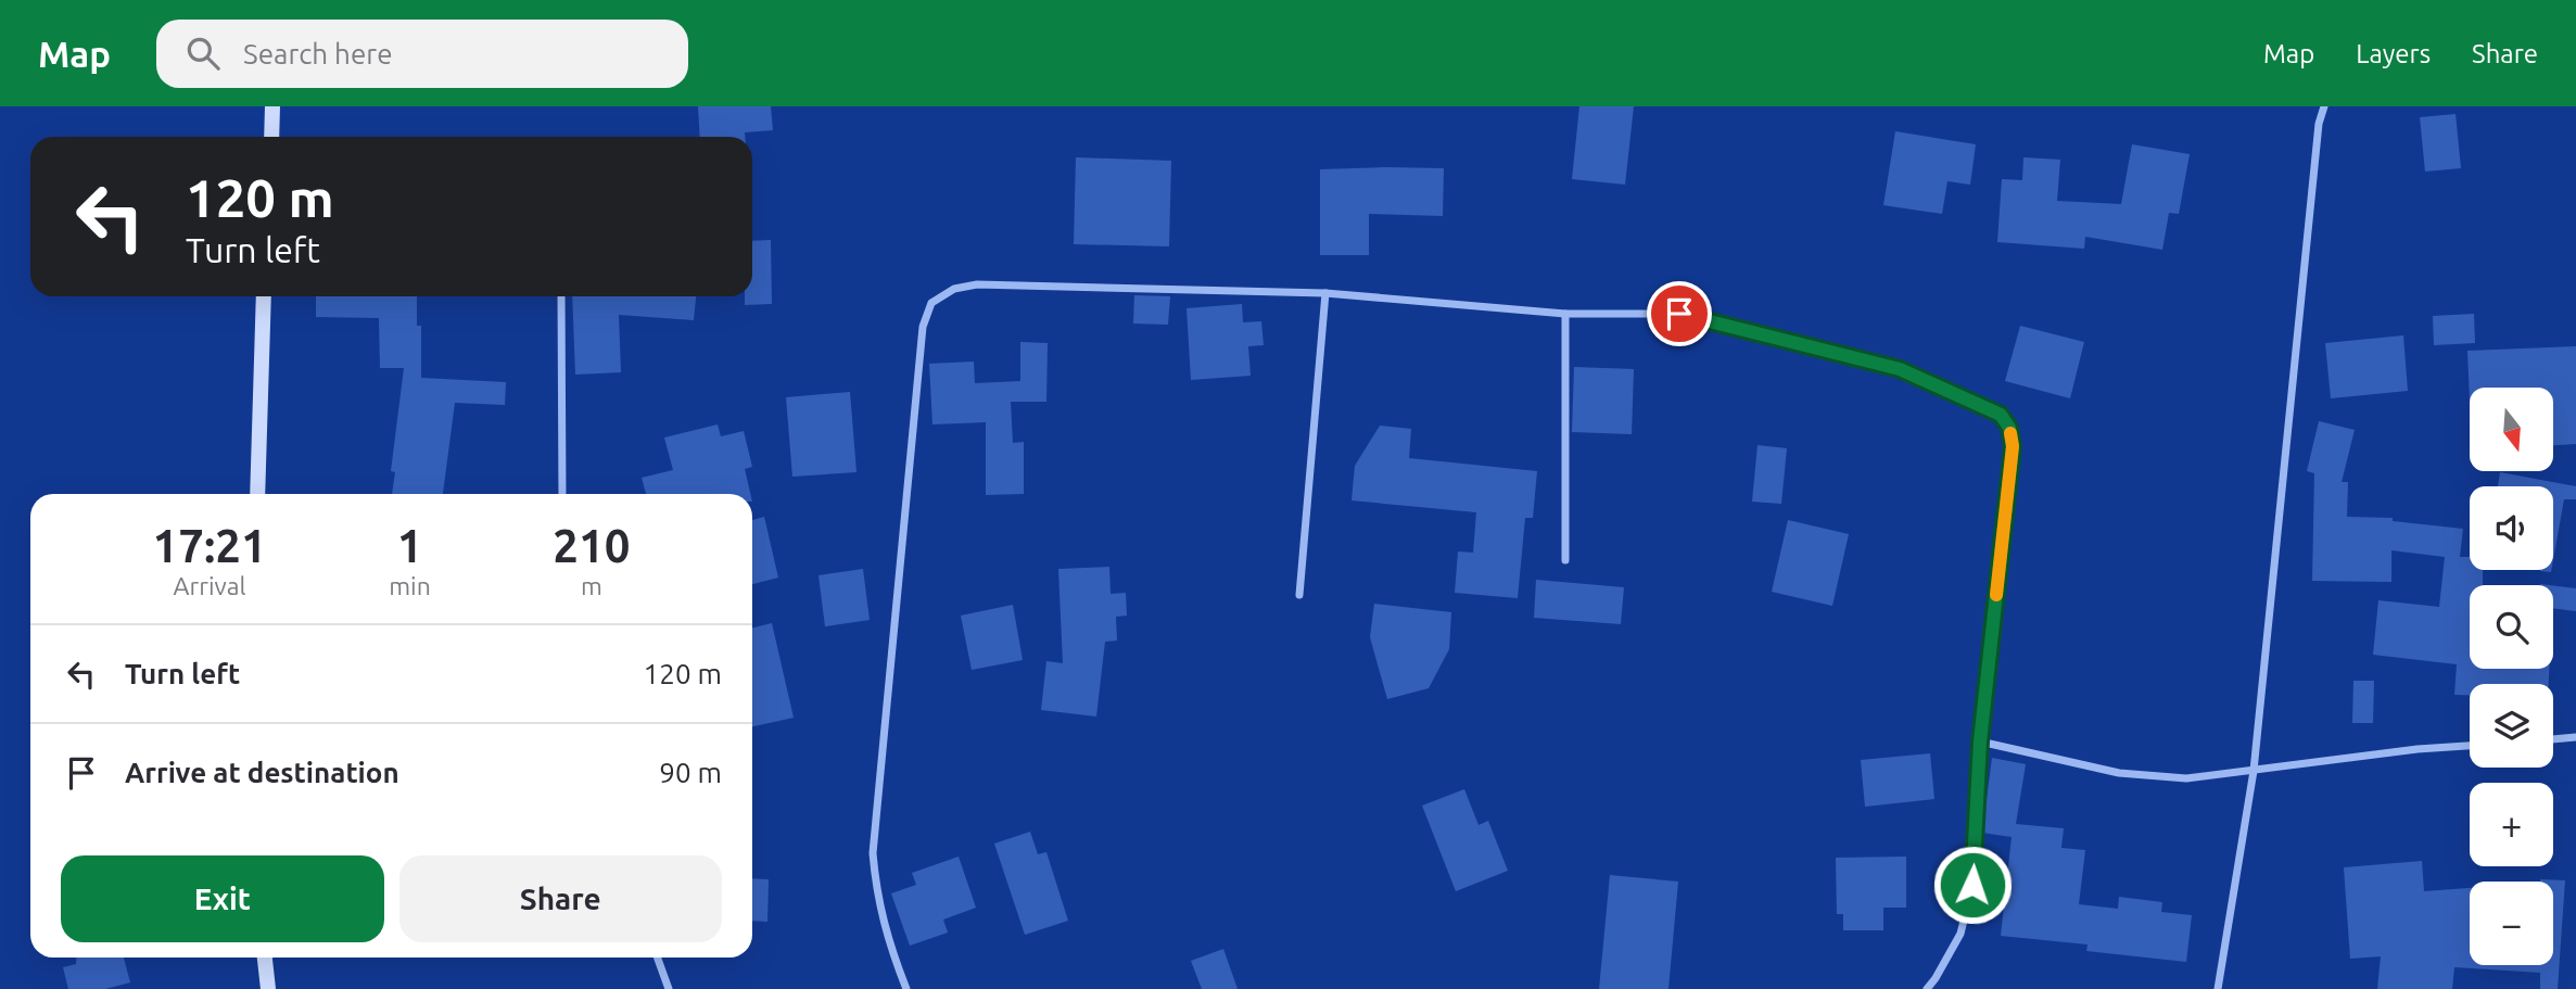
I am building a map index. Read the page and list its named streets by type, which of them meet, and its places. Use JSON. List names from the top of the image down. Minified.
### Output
{"north":"bottom","page":{"header":"Map","search":"Search here","nav":["Map","Layers","Share"],"turn":["120 m","Turn left"],"map_buttons":["+","−"],"eta":["17:21","Arrival","1","min","210","m"],"list":[{"name":"Turn left","value":"120 m"},{"name":"Arrive at destination","value":"90 m"}],"buttons":["Exit","Share"]}}
